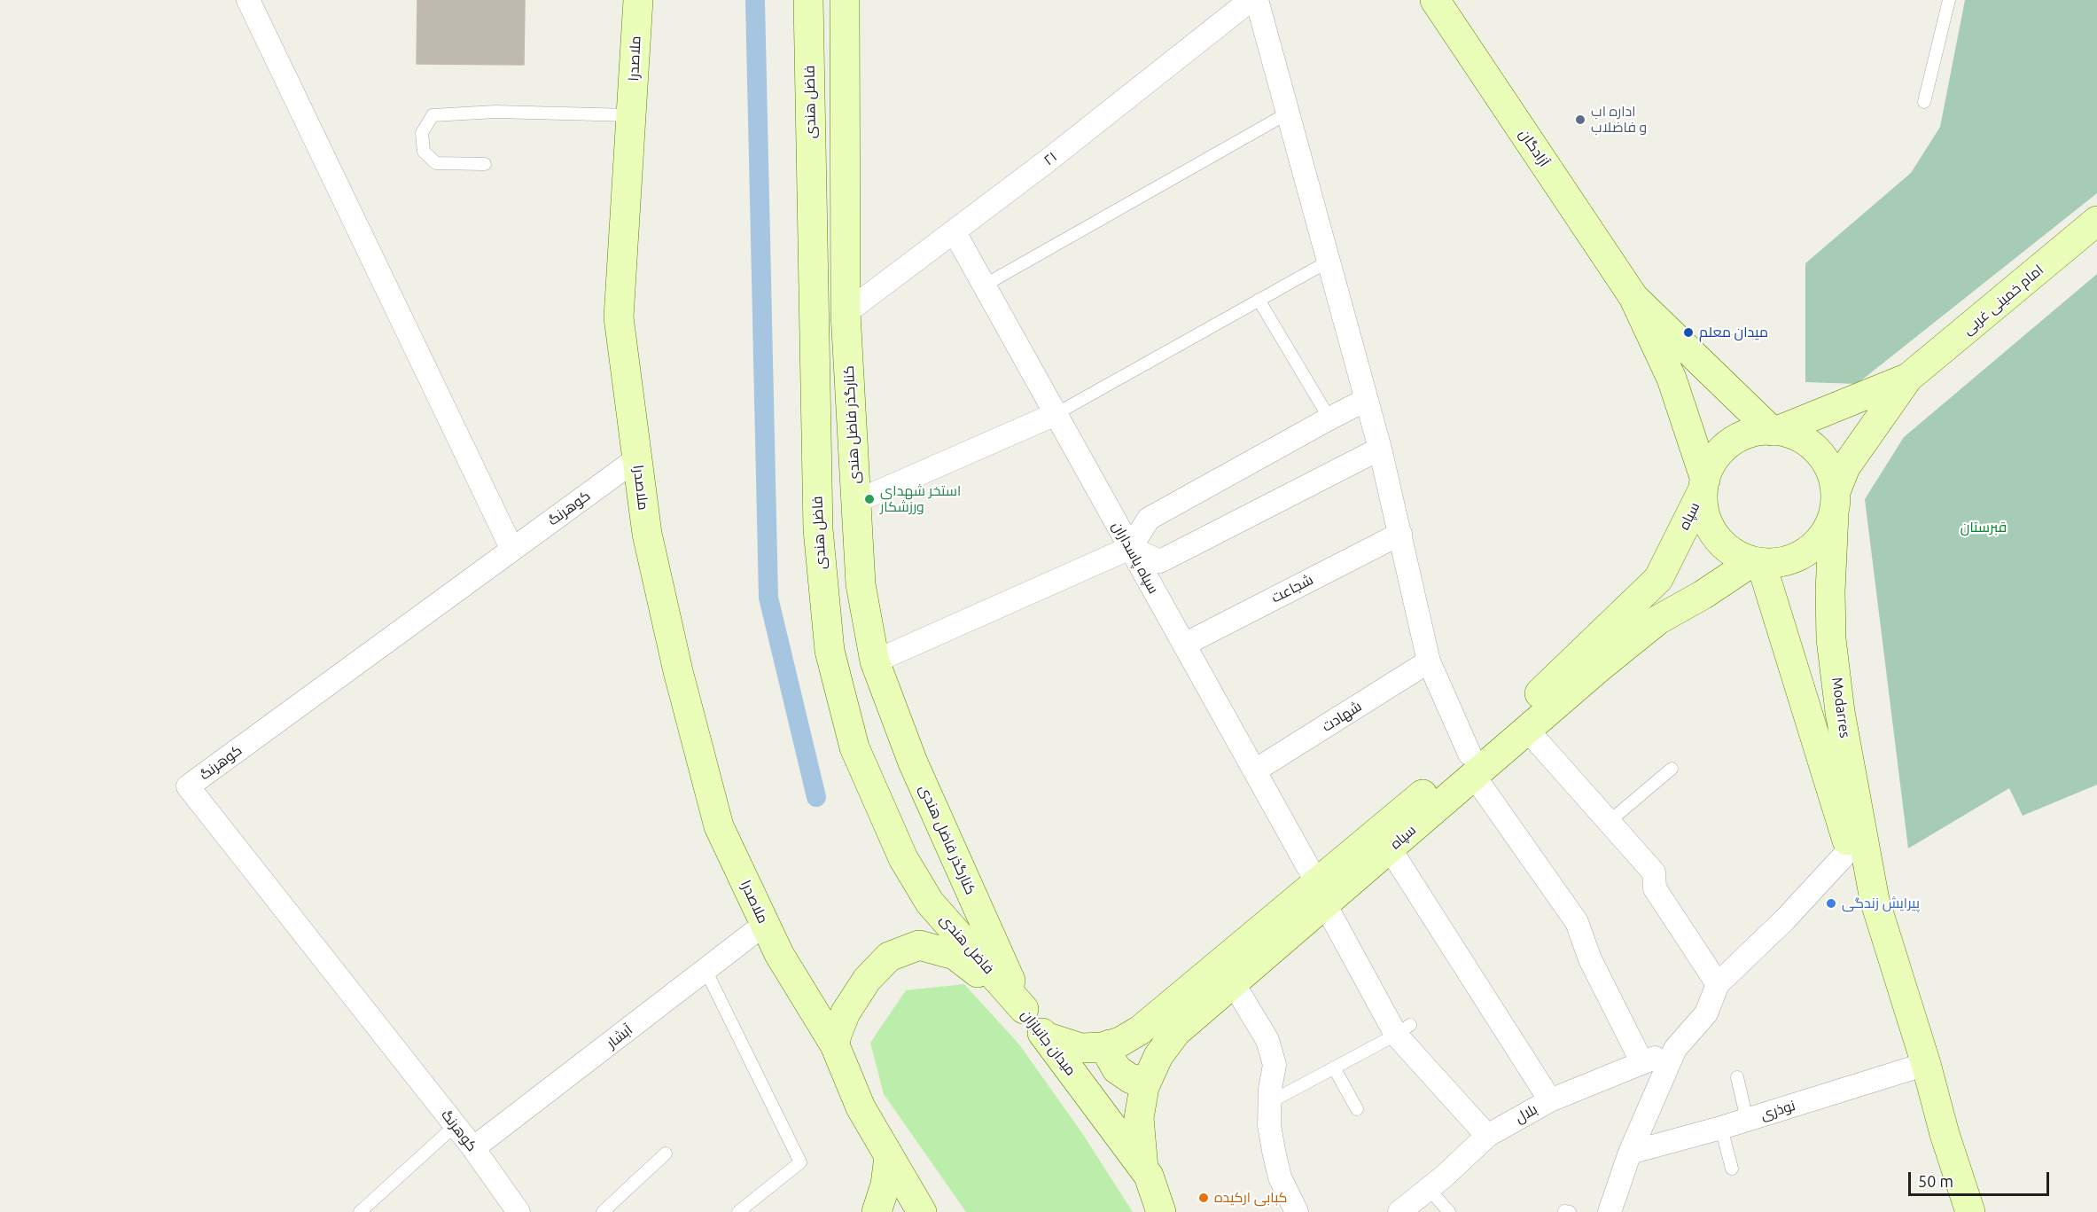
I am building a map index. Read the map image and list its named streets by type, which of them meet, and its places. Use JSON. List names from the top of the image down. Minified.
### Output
{"streets":{"main road":["ملاصدرا","فاضل هندی","آزادگان","امام خمینی غربی","کنارگذر فاضل هندی","سپاه","Modarres","میدان جانبازان"],"street":["۲۱","کوهرنگ","سپاه پاسداران","شجاعت","شهادت","آبشار","نوذری","بلال"]},"crossings":[["ملاصدرا","کوهرنگ"],["ملاصدرا","آبشار"],["ملاصدرا","میدان جانبازان"],["فاضل هندی","کنارگذر فاضل هندی"],["فاضل هندی","میدان جانبازان"],["۲۱","کنارگذر فاضل هندی"],["۲۱","سپاه پاسداران"],["امام خمینی غربی","سپاه"],["امام خمینی غربی","Modarres"],["کنارگذر فاضل هندی","میدان جانبازان"],["کوهرنگ","آبشار"],["سپاه","سپاه پاسداران"],["سپاه","Modarres"],["سپاه","میدان جانبازان"],["سپاه پاسداران","شجاعت"],["سپاه پاسداران","شهادت"],["سپاه پاسداران","بلال"],["Modarres","نوذری"],["Modarres","بلال"],["نوذری","بلال"]],"parks":["قبرستان"],"places":["اداره اب و فاضلاب","میدان معلم","استخر شهدای ورزشکار","پیرایش زندگی","کبابی ارکیده"],"scale_bar":"50 m"}
